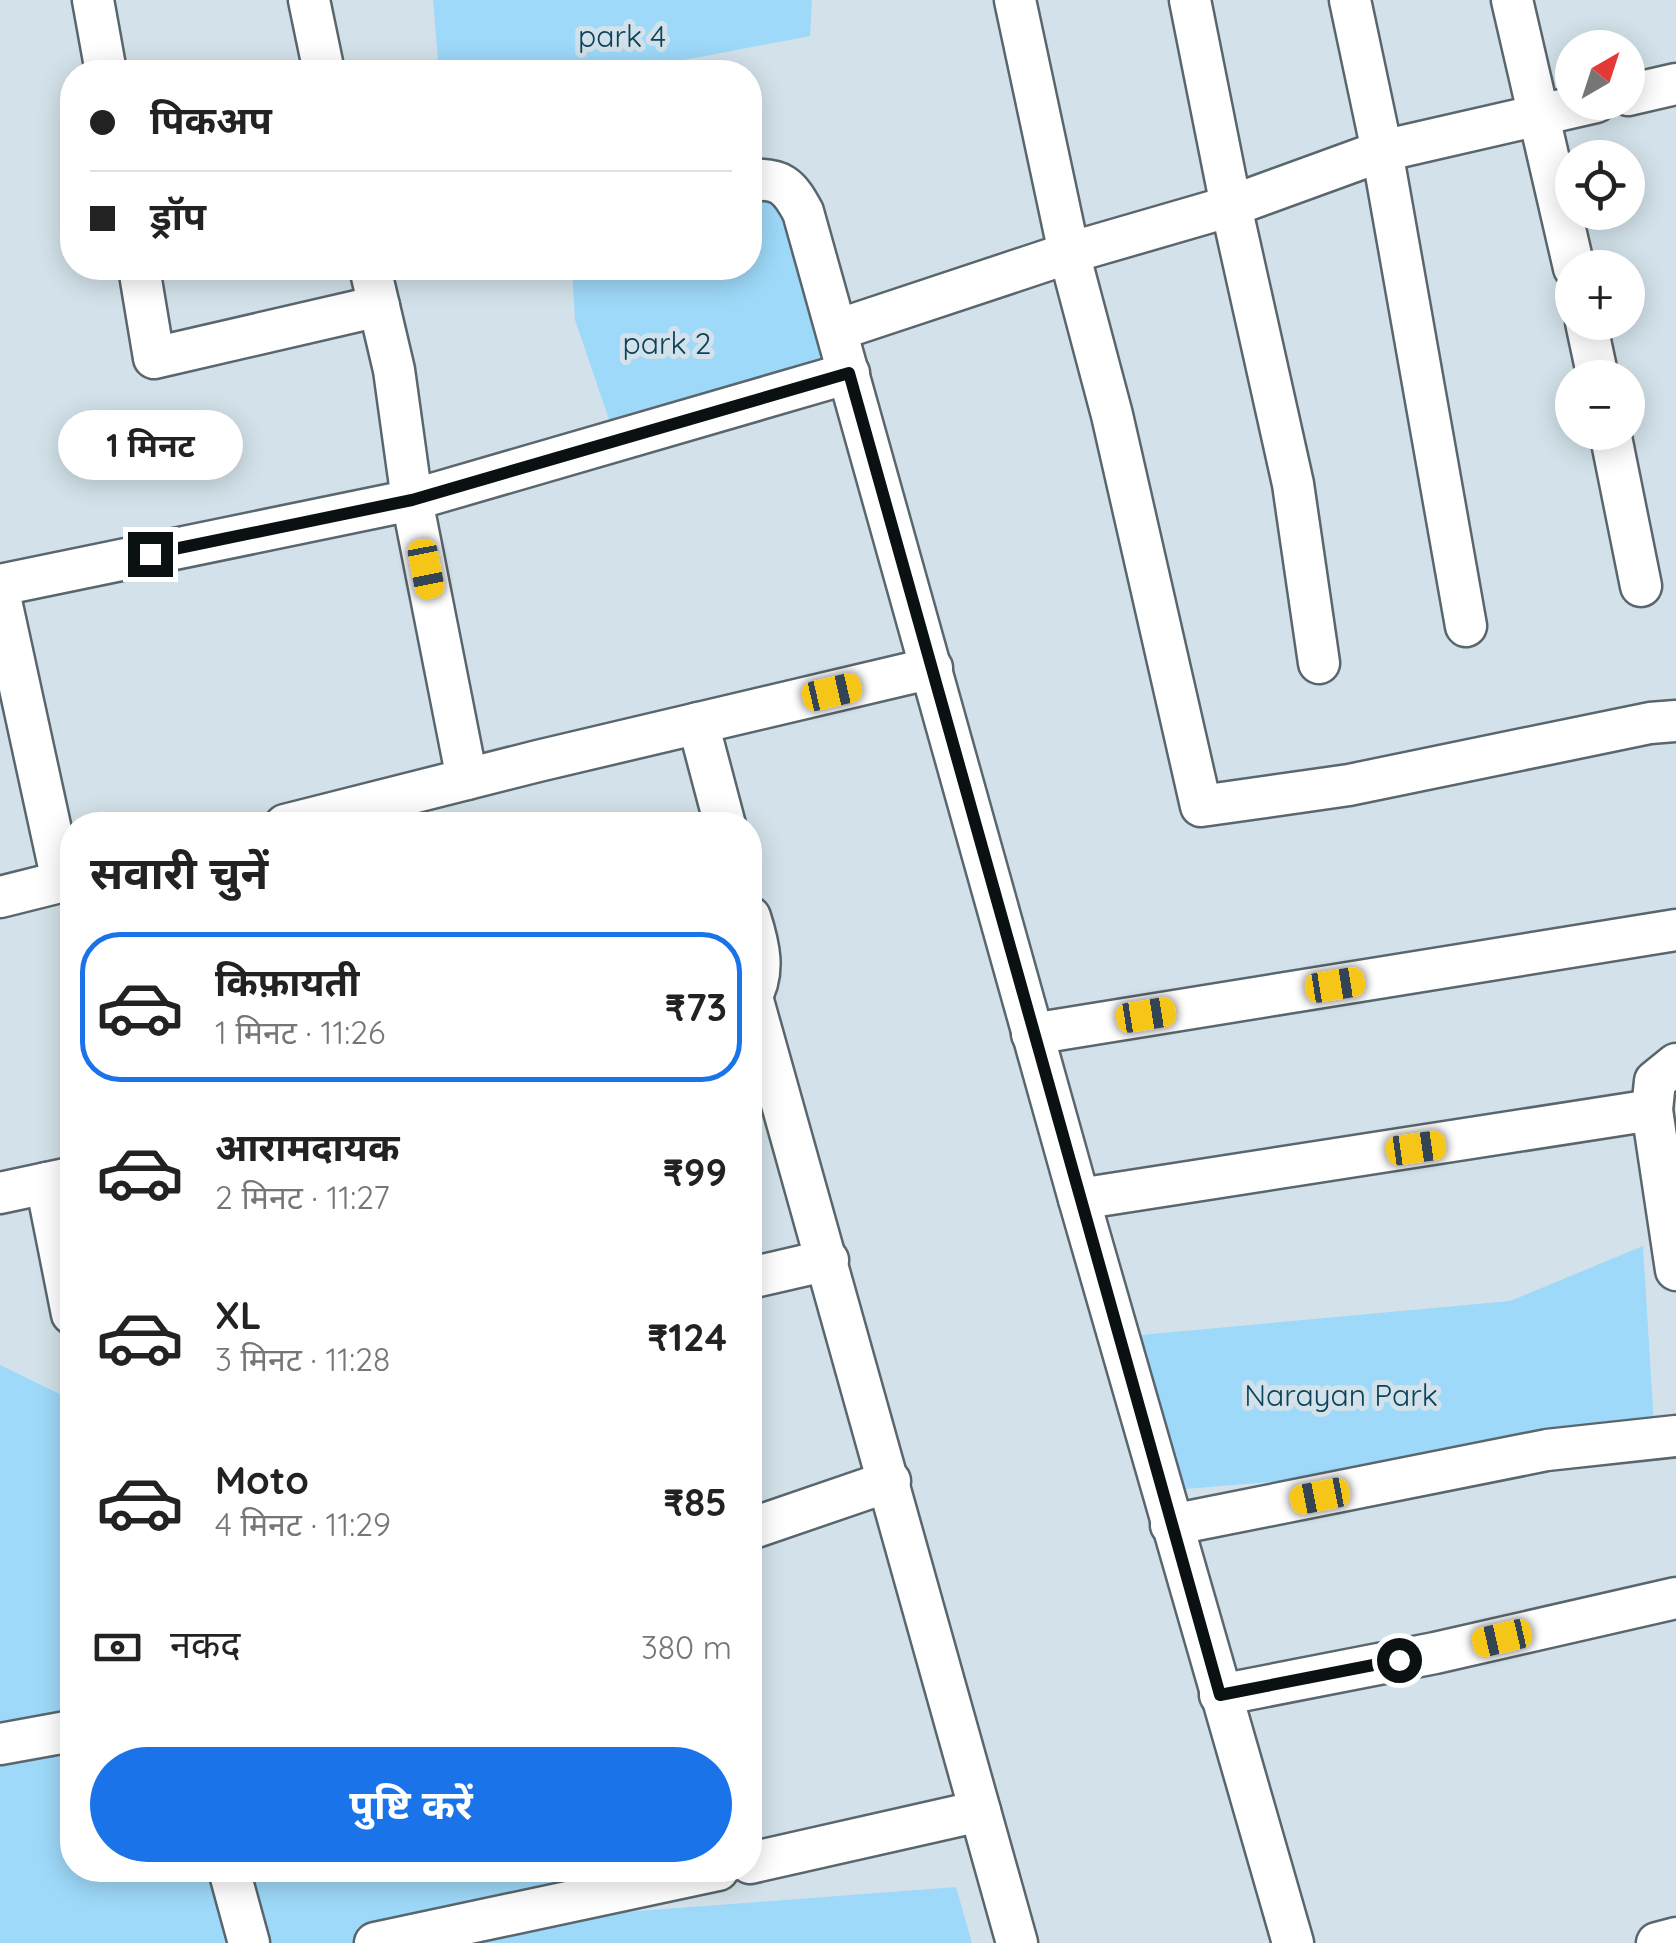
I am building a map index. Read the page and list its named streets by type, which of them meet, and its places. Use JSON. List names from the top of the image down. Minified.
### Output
{"parks":["park 4","park 2","Narayan Park"],"north":"top right","page":{"map_buttons":["+","−"],"banner":["पिकअप","ड्रॉप"],"bubble":"1 मिनट","heading":"सवारी चुनें","list":[{"name":"किफ़ायती","note":"1 मिनट · 11:26","value":"₹73"},{"name":"आरामदायक","note":"2 मिनट · 11:27","value":"₹99"},{"name":"XL","note":"3 मिनट · 11:28","value":"₹124"},{"name":"Moto","note":"4 मिनट · 11:29","value":"₹85"}],"pay":["नकद","380 m"],"buttons":"पुष्टि करें"}}
